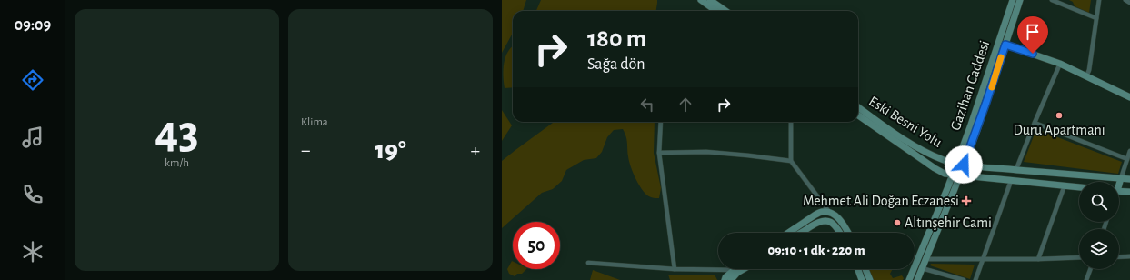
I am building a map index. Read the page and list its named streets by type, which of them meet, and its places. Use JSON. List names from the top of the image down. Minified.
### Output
{"streets":{"main road":["Gazihan Caddesi","Eski Besni Yolu"]},"crossings":[["Gazihan Caddesi","Eski Besni Yolu"]],"places":{"other":["Duru Apartmanı","Altınşehir Cami"],"health":["Mehmet Ali Doğan Eczanesi"]},"page":{"tabs":"09:09","tile":[["43","km/h"],"Klima"],"turn":["180 m","Sağa dön"],"heat":["−","19°","+"],"limit":"50","trip":"09:10 · 1 dk · 220 m"}}
